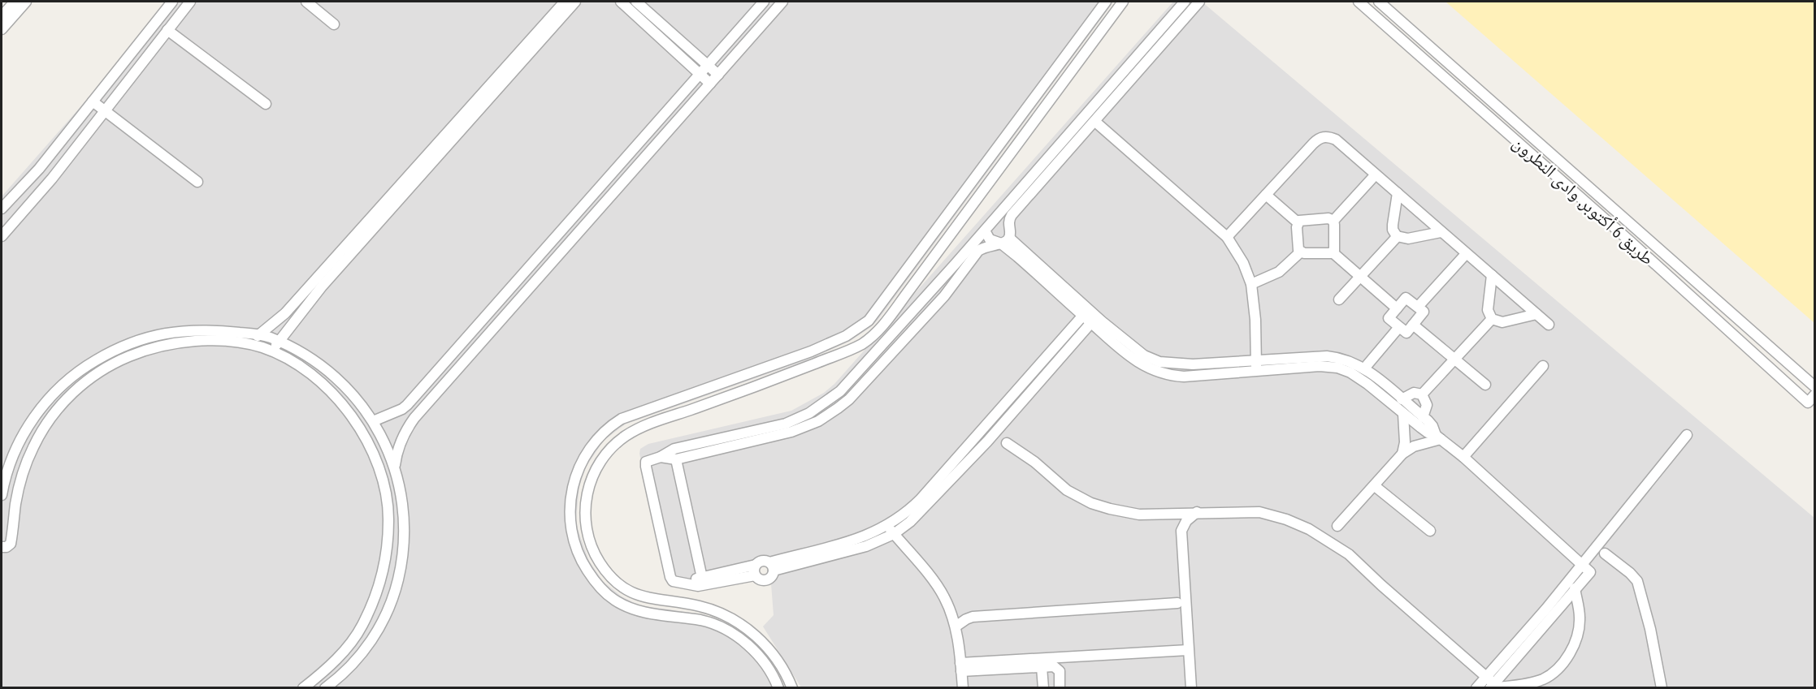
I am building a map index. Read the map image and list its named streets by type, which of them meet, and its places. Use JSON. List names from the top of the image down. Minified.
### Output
{"streets":{"street":["طريق 6 أكتوبر, وادى النطرون"]}}
